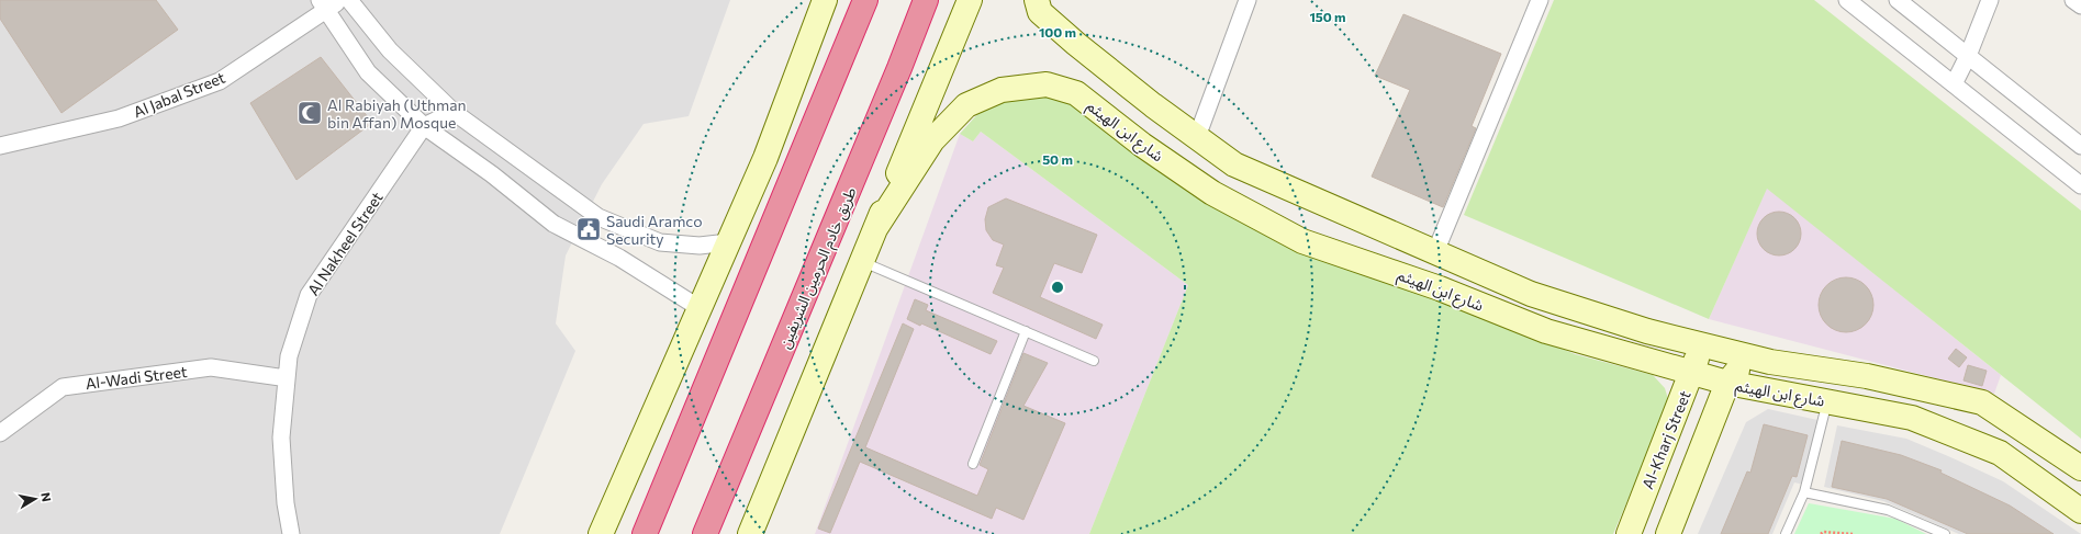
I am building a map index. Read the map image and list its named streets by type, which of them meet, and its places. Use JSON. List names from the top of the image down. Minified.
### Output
{"streets":{"highway":["طريق خادم الحرمين الشريفين"],"street":["Al Jabal Street","شارع ابن الهيثم","Al Nakheel Street","Al-Wadi Street","Al-Kharj Street"]},"crossings":[["شارع ابن الهيثم","Al-Kharj Street"],["Al Nakheel Street","Al-Wadi Street"]],"places":{"mosque":["Al Rabiyah (Uthman bin Affan) Mosque"],"public building":["Saudi Aramco Security"]},"north":"right","rings":["150 m","100 m","50 m"]}
